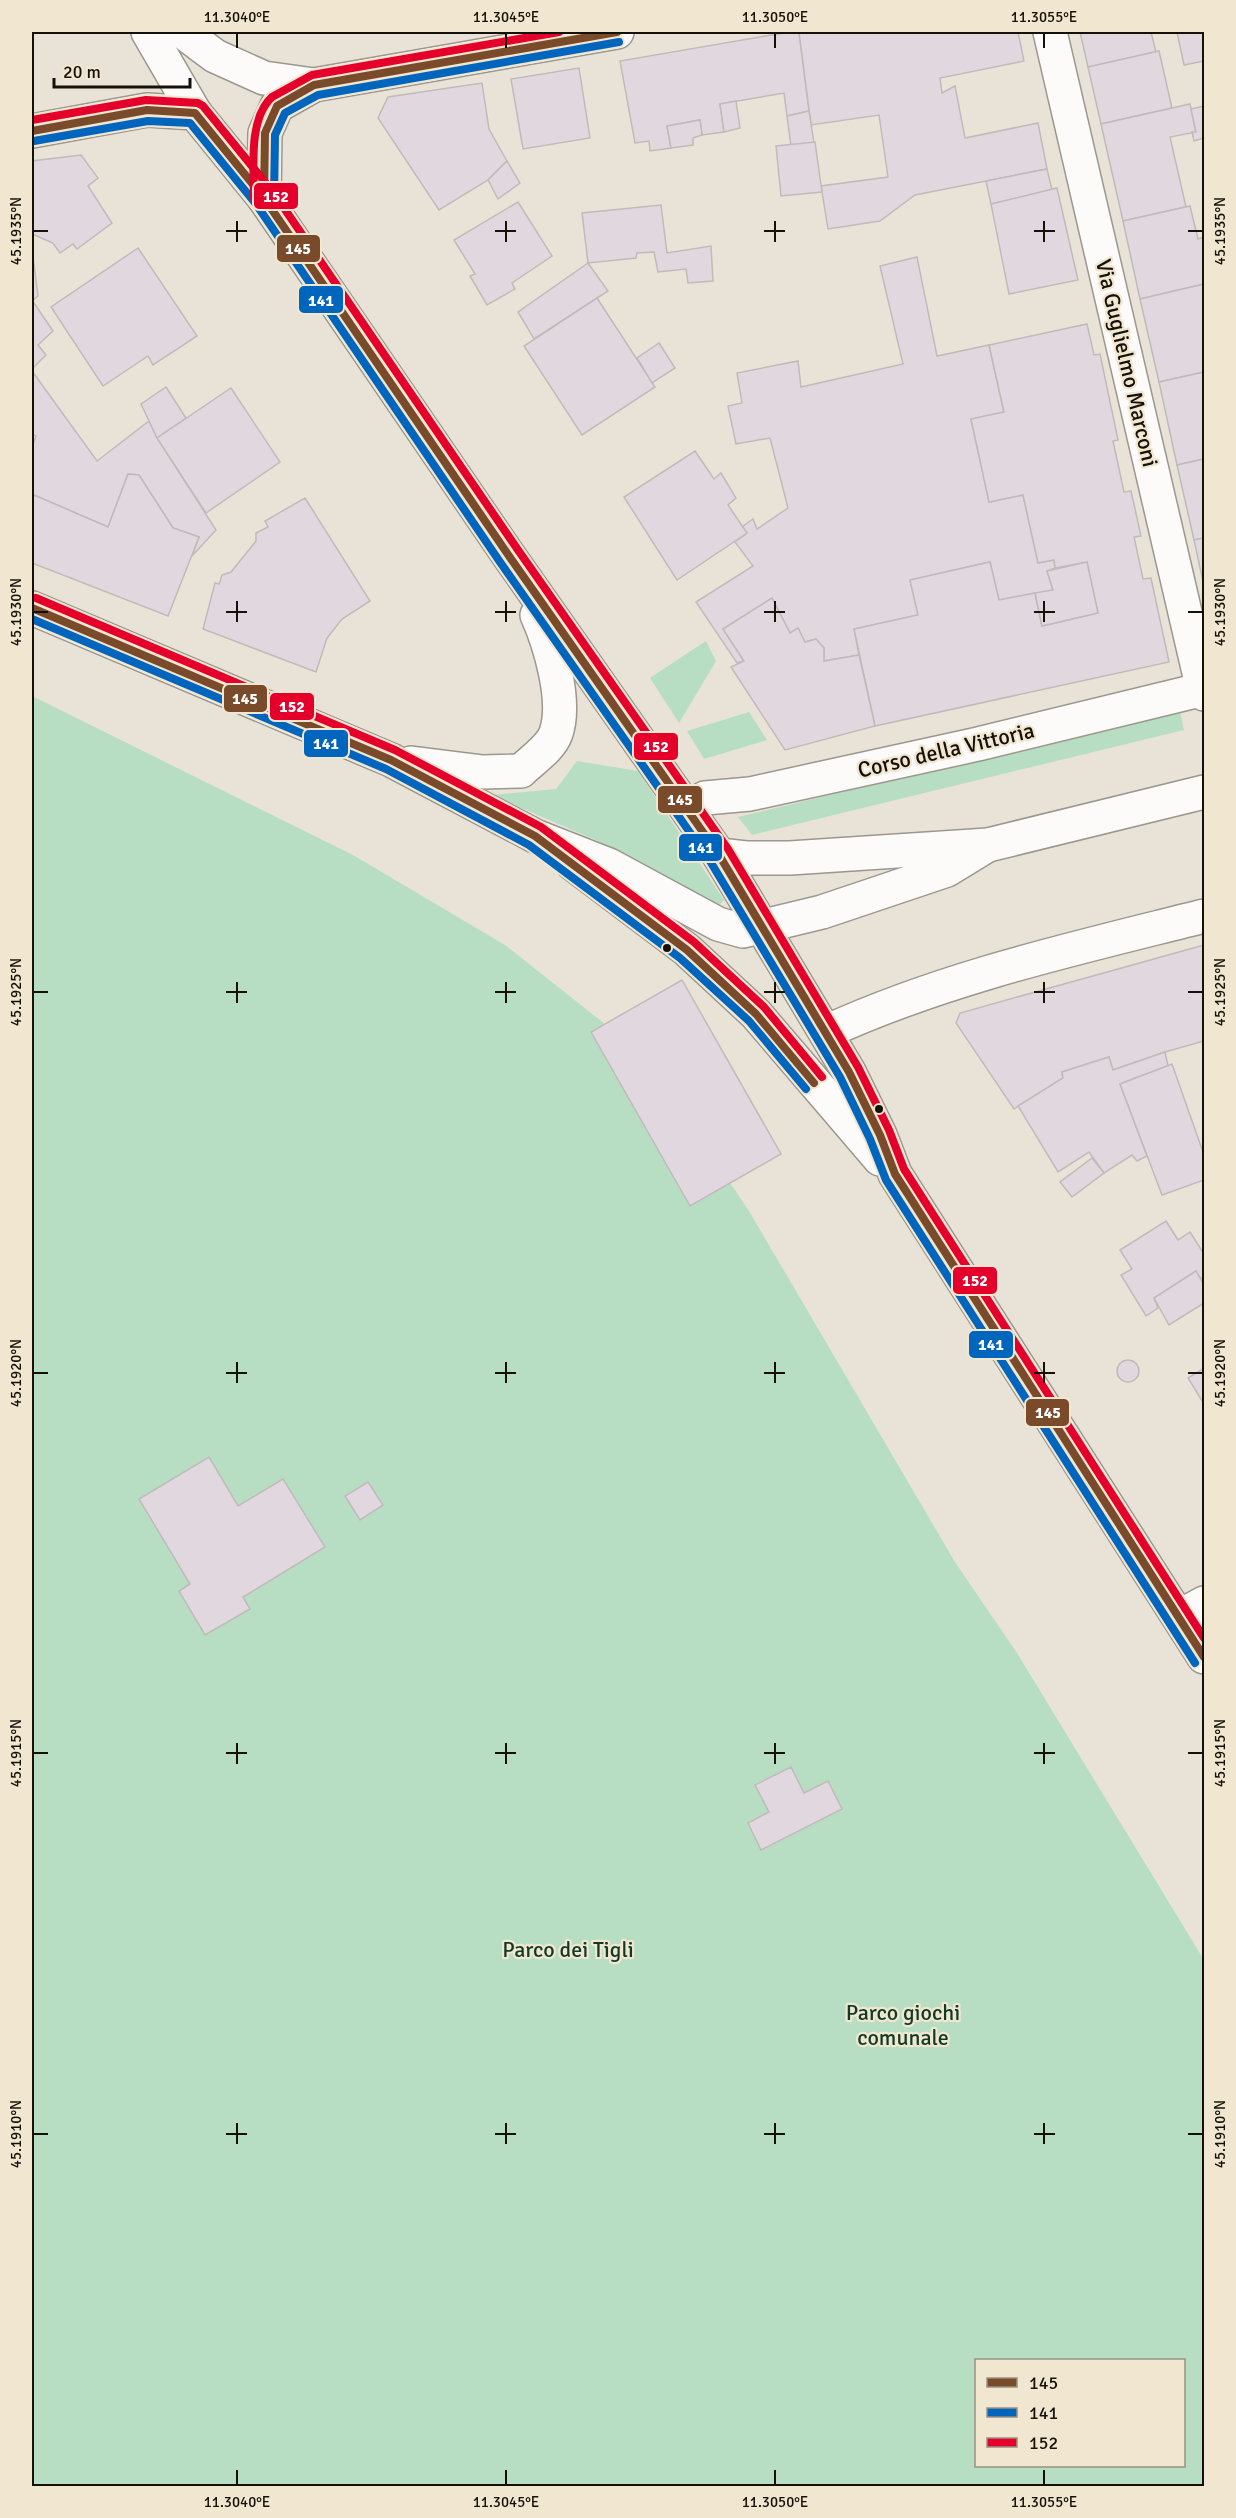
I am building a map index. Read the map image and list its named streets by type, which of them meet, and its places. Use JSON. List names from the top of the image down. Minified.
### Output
{"streets":{"street":["Via Guglielmo Marconi","Corso della Vittoria"]},"crossings":[["Via Guglielmo Marconi","Corso della Vittoria"]],"parks":["Parco dei Tigli","Parco giochi comunale"],"lines":["transit line 145","transit line 152","transit line 141"],"legend":["145","141","152"],"scale_bar":"20 m","coordinates":["11.3040°E","11.3045°E","11.3050°E","11.3055°E","45.1935°N","45.1930°N","45.1925°N","45.1920°N","45.1915°N","45.1910°N"]}
